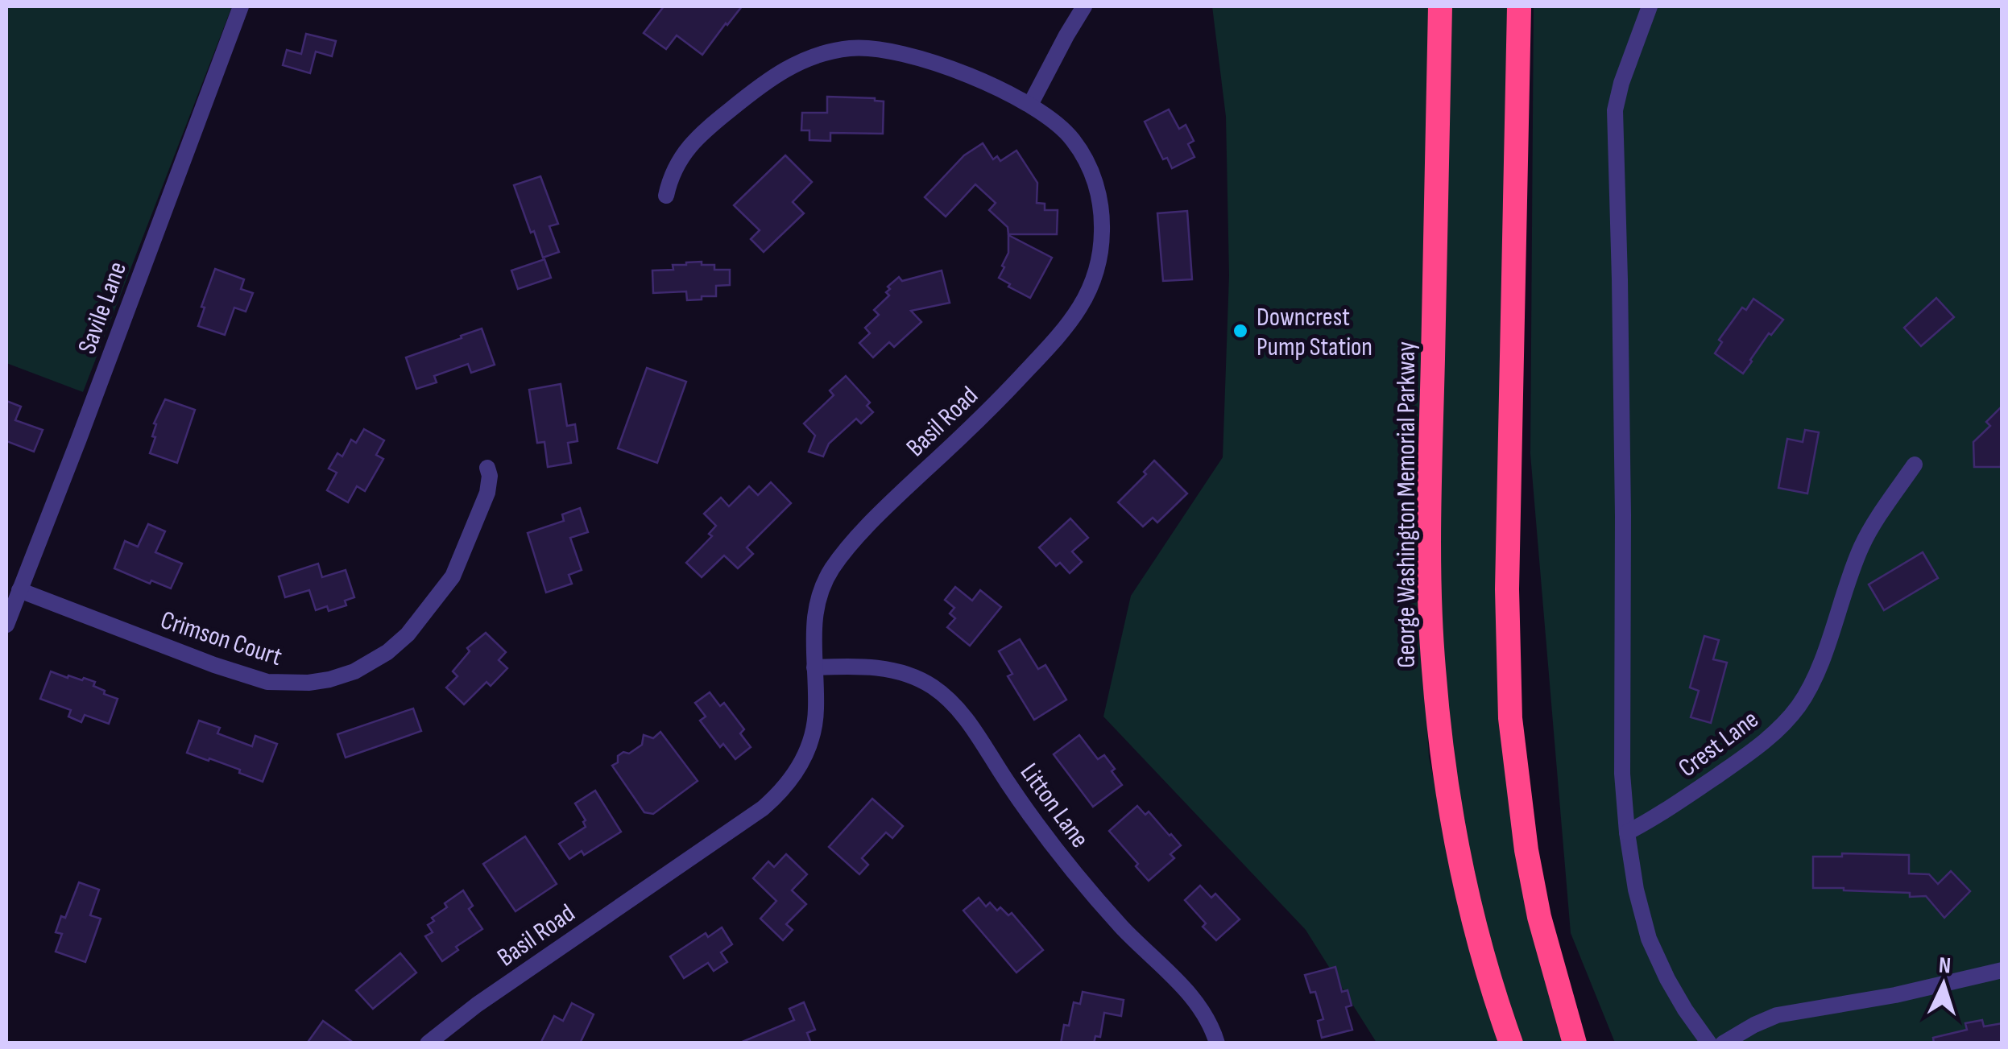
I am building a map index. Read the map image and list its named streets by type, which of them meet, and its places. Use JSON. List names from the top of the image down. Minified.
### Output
{"streets":{"highway":["George Washington Memorial Parkway"],"street":["Savile Lane","Basil Road","Crimson Court","Crest Lane","Litton Lane"]},"crossings":[["Savile Lane","Crimson Court"],["Basil Road","Litton Lane"]],"places":["Downcrest Pump Station"],"north":"top"}
